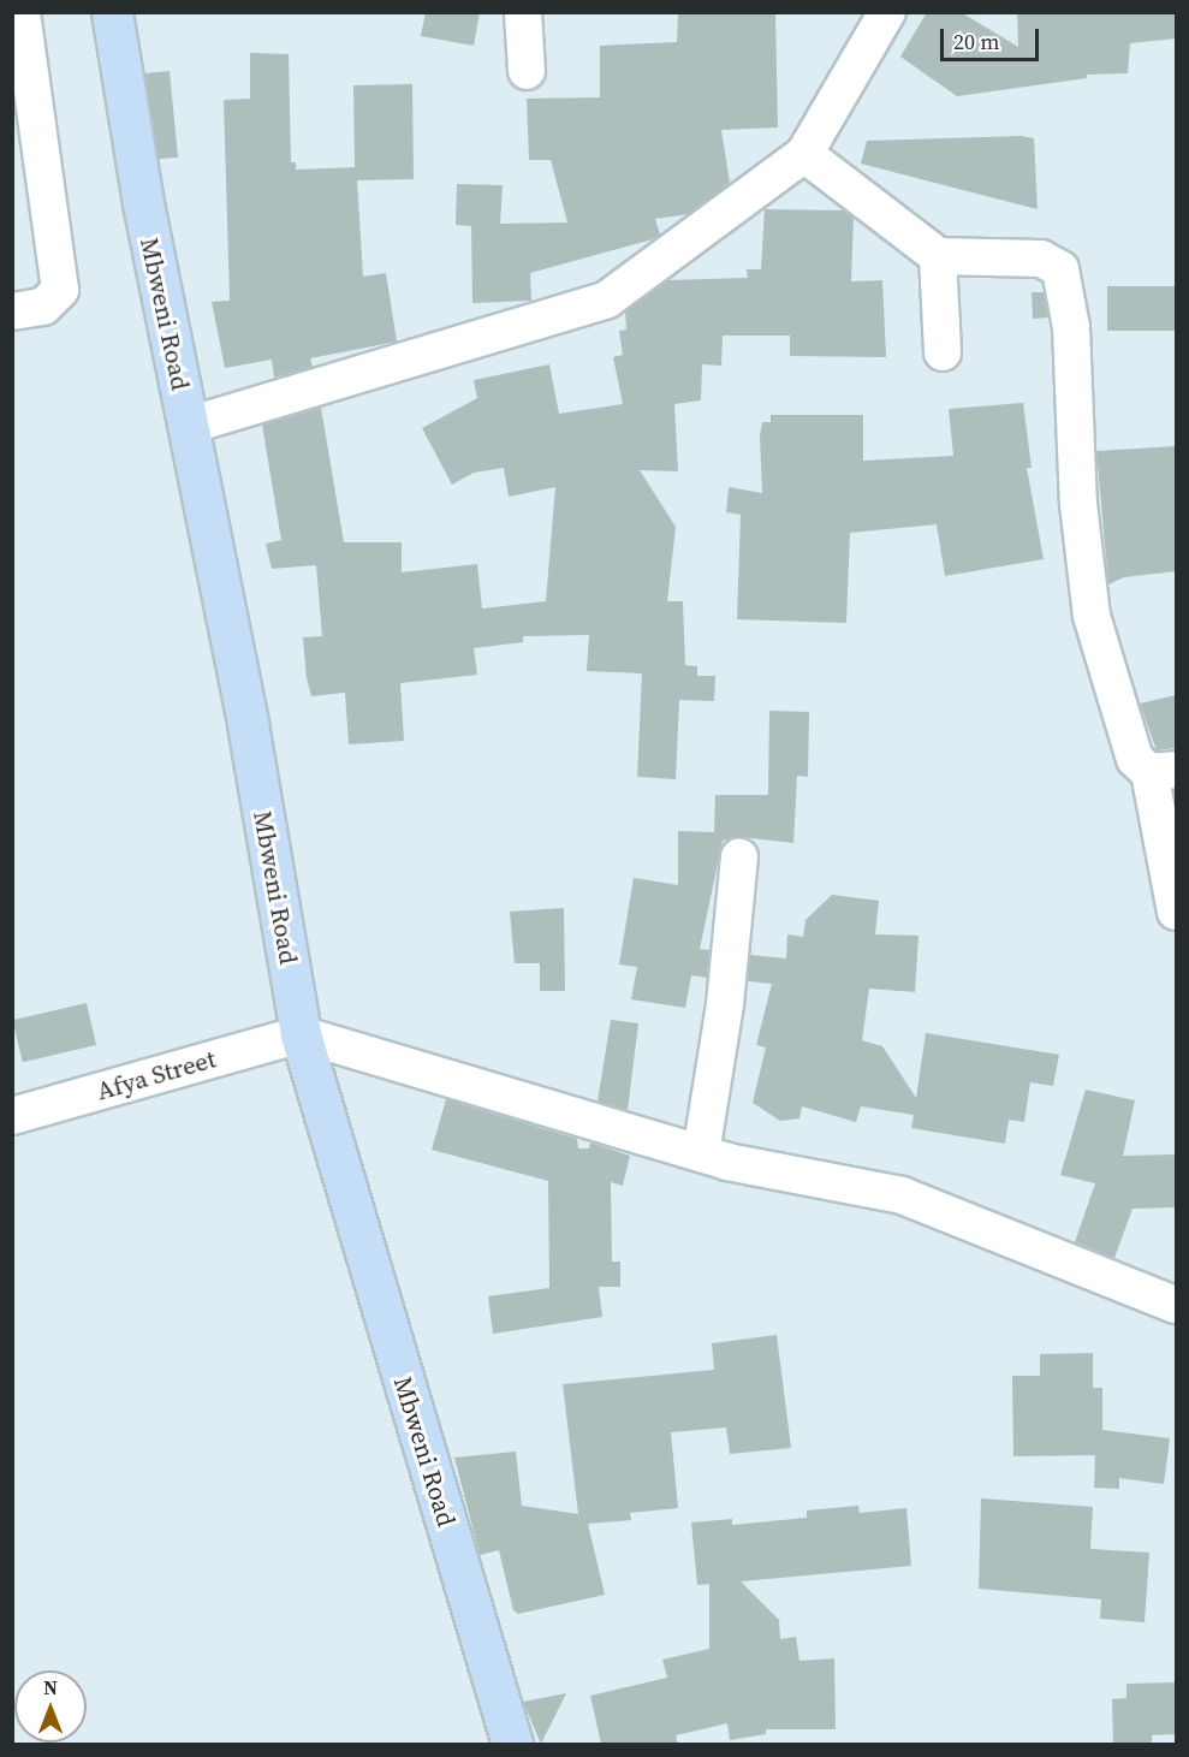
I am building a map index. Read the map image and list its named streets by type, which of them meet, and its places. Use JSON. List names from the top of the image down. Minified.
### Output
{"streets":{"street":["Mbweni Road","Afya Street"]},"crossings":[["Mbweni Road","Afya Street"]],"scale_bar":"20 m","north":"top"}
